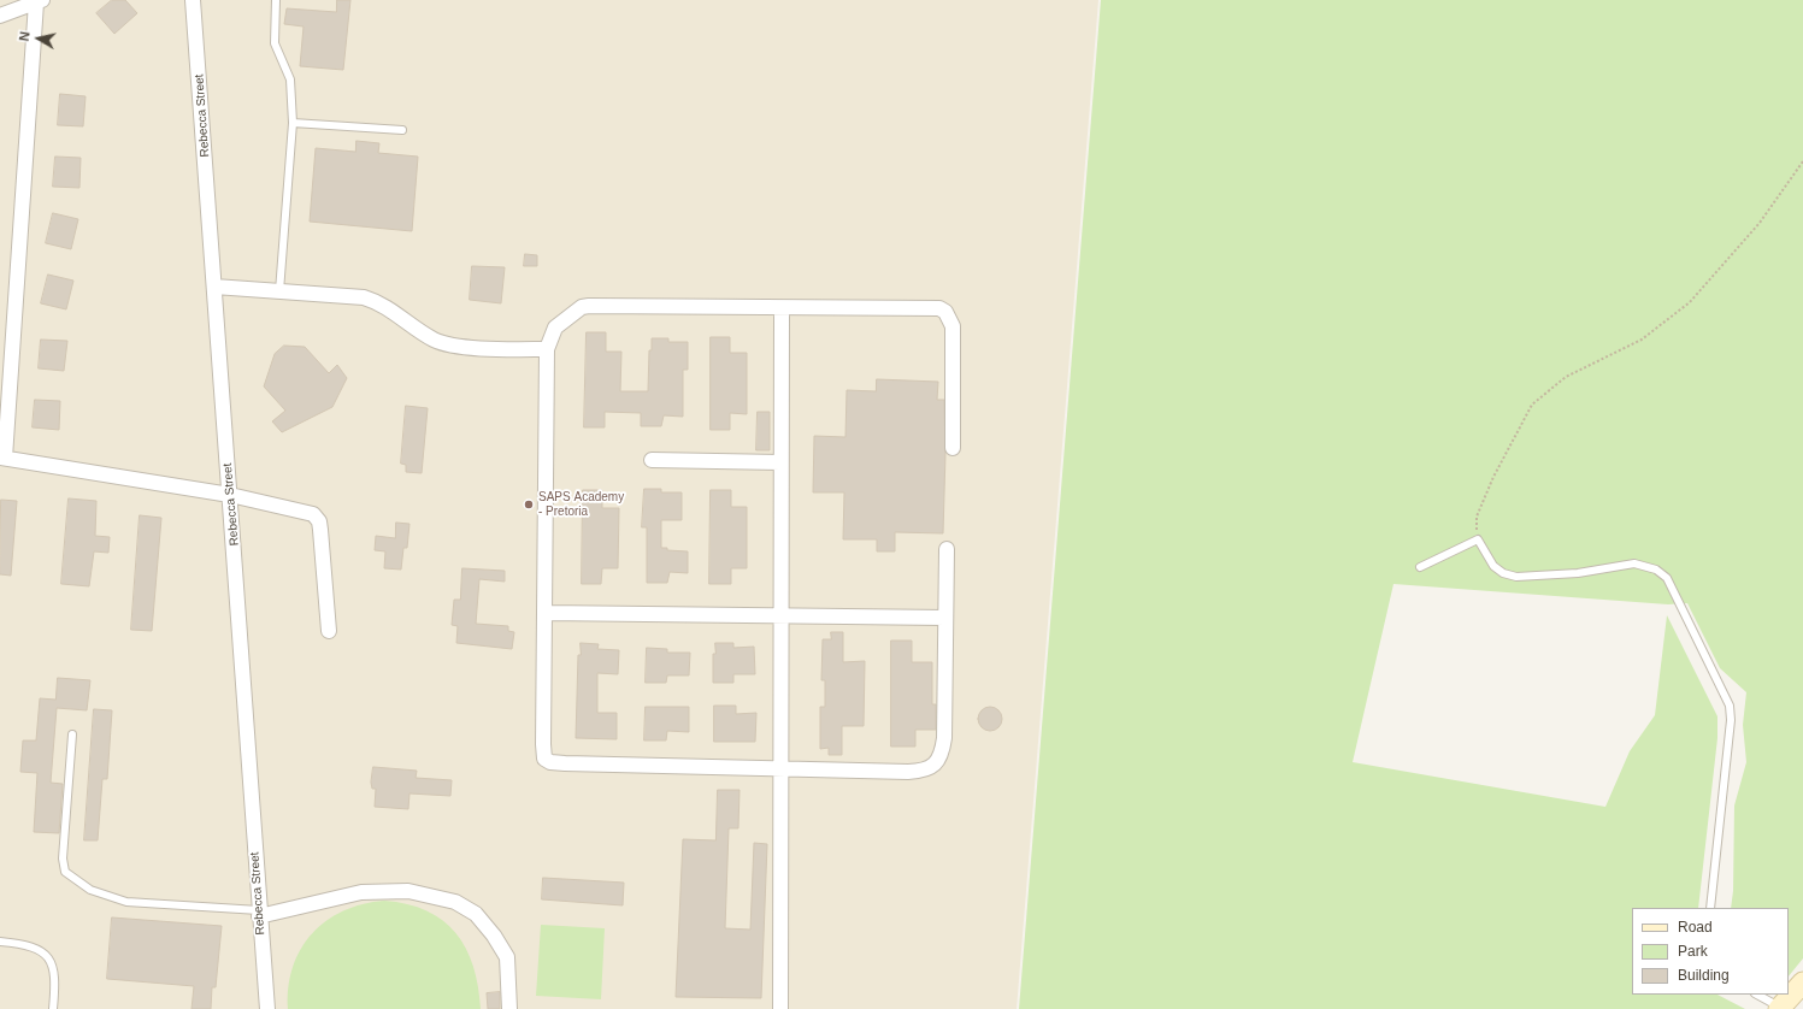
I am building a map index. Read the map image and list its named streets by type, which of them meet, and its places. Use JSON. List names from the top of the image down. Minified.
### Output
{"streets":{"street":["Rebecca Street"]},"places":["SAPS Academy - Pretoria"],"legend":["Road","Park","Building"],"north":"left"}
